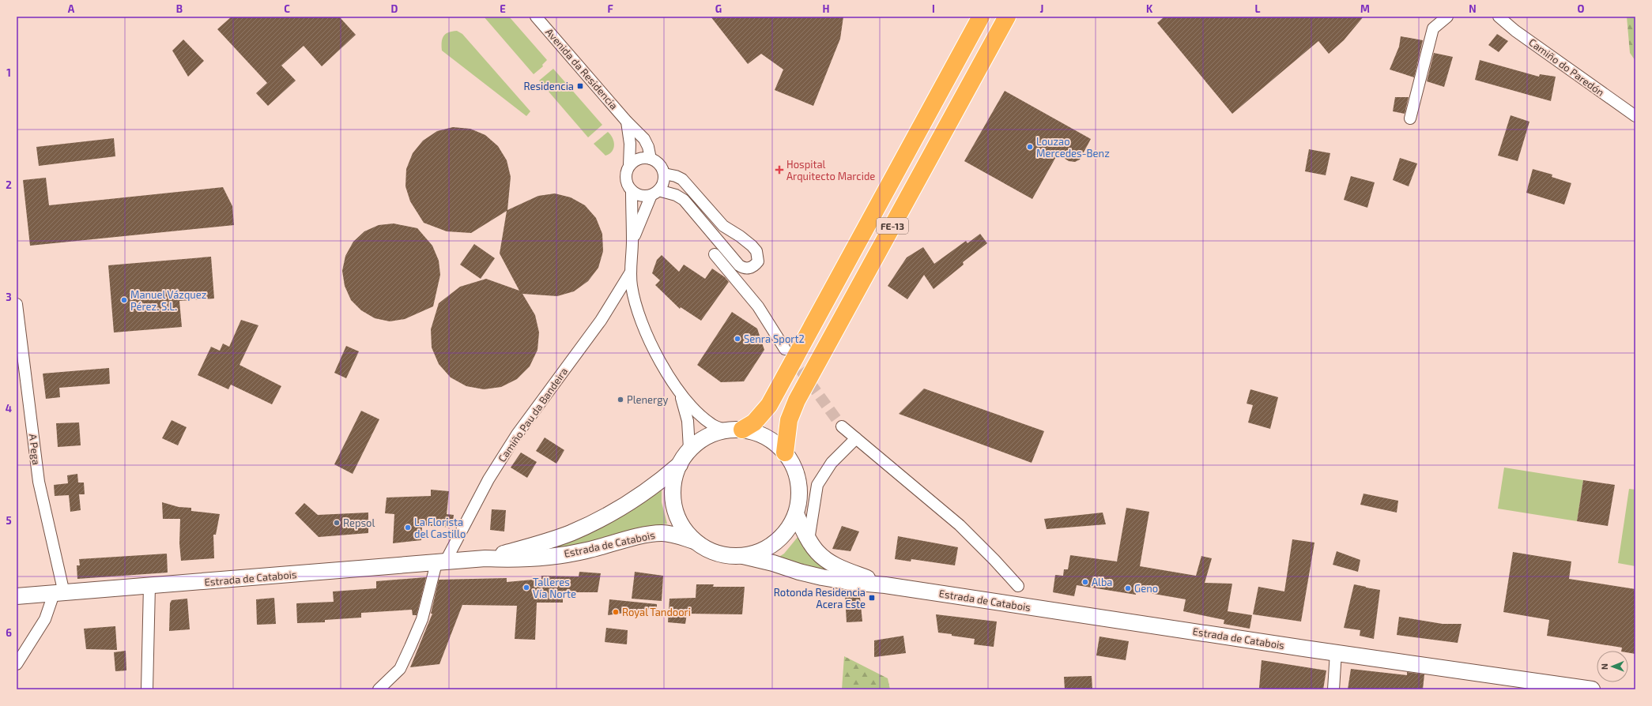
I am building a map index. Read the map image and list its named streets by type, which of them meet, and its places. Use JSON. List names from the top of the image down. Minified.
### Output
{"streets":{"highway":["FE-13"],"main road":["Estrada de Catabois"],"street":["Camiño do Paredón","Avenida da Residencia","Camiño Pau da Bandeira","A Pega"]},"crossings":[["FE-13","Estrada de Catabois"],["Camiño Pau da Bandeira","Estrada de Catabois"],["A Pega","Estrada de Catabois"]],"places":{"transit":["Residencia","Rotonda Residencia Acera Este"],"other":["Louzao Mercedes-Benz","Manuel Vázquez Pérez. S.L.","Senra Sport2","Plenergy","Repsol","La Florista del Castillo","Alba","Talleres Vía Norte","Geno","Royal Tandoori"],"health":["Hospital Arquitecto Marcide"]},"north":"left","grid":{"columns":["A","B","C","D","E","F","G","H","I","J","K","L","M","N","O"],"rows":["1","2","3","4","5","6"]}}
